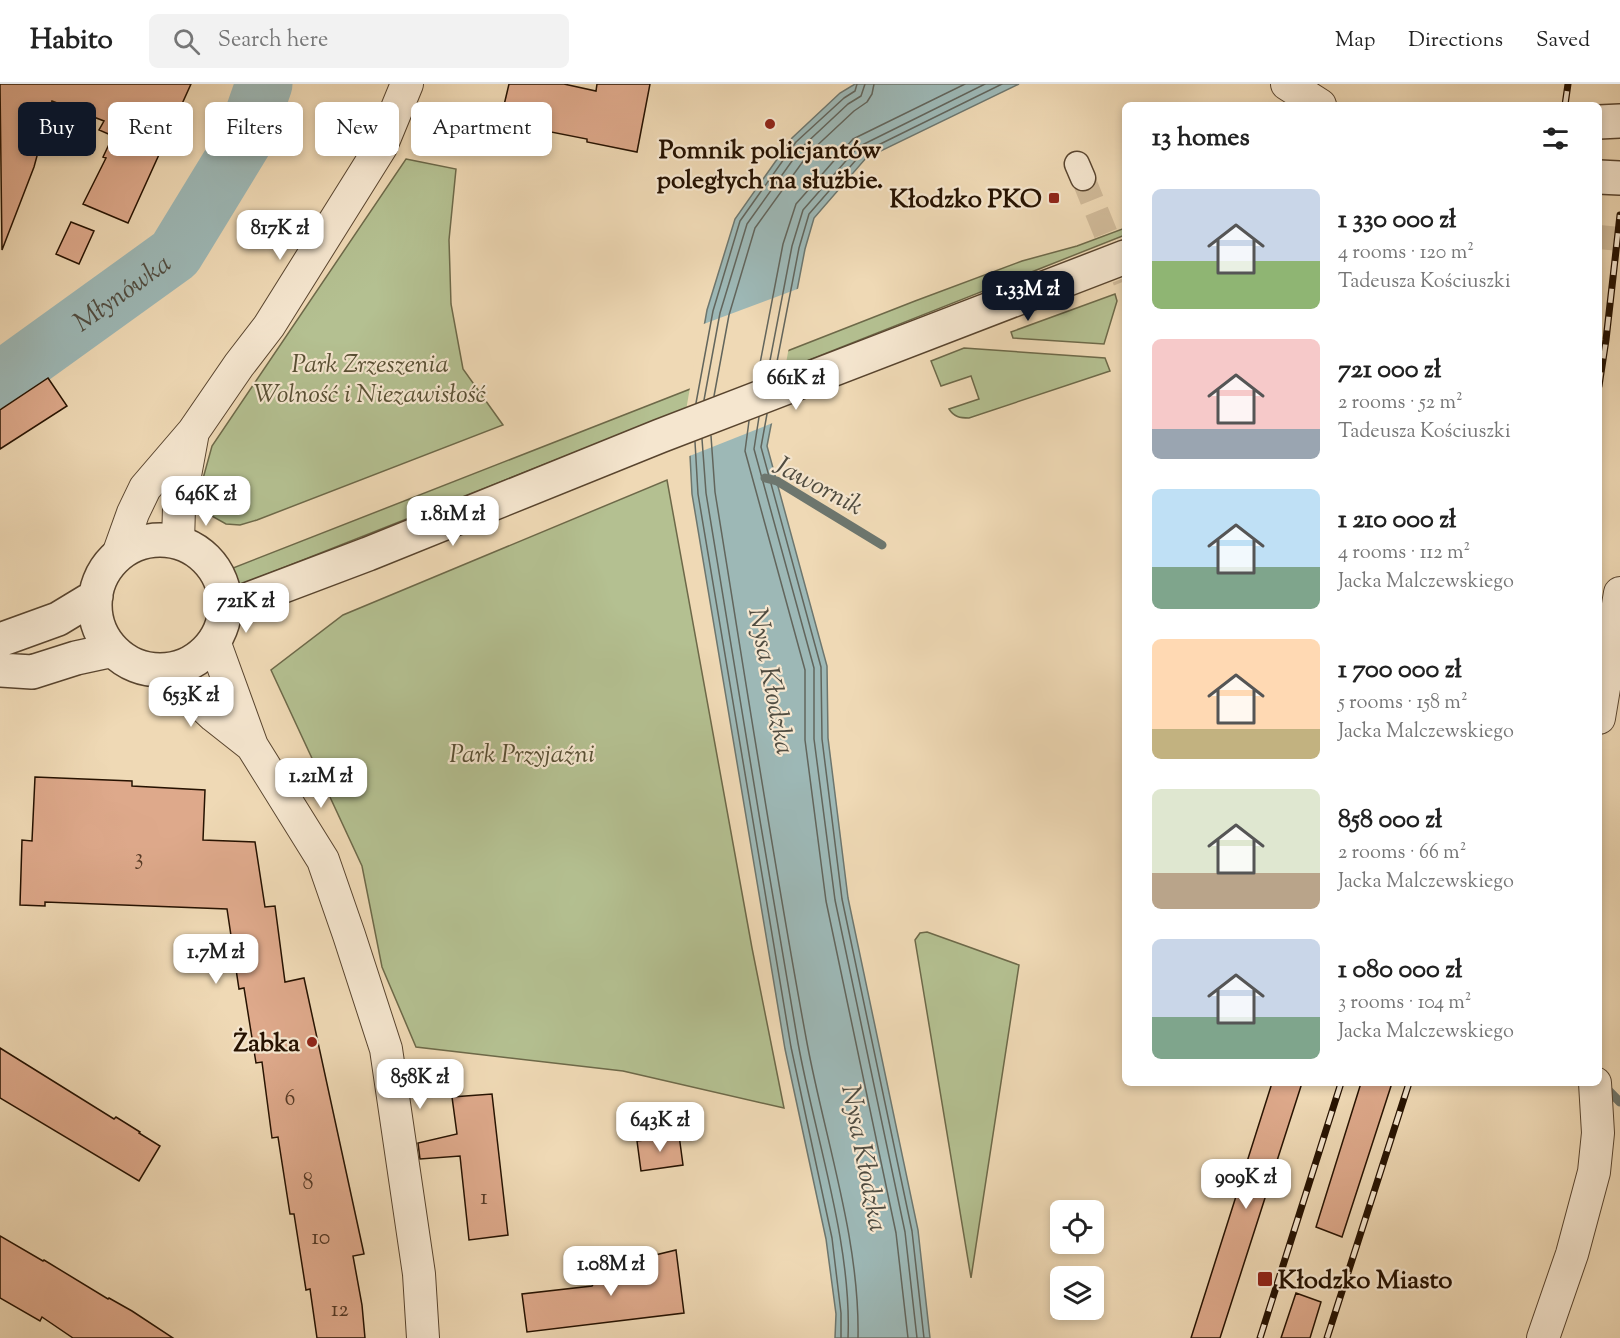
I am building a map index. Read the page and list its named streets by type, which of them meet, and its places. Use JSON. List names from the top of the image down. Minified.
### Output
{"water":["Młynówka","Jawornik","Nysa Kłodzka"],"parks":["Park Zrzeszenia Wolność i Niezawisłość","Park Przyjaźni"],"places":{"other":["Pomnik policjantów poległych na służbie.","Żabka"],"transit":["Kłodzko PKO","Kłodzko Miasto"]},"house_numbers":["3","6","8","1","10","12"],"page":{"header":"Habito","search":"Search here","nav":["Map","Directions","Saved"],"chip":["Buy","Rent","Filters","New","Apartment"],"heading":"13 homes","list":[{"name":"1 330 000 zł","note":"4 rooms · 120 m² · Tadeusza Kościuszki"},{"name":"721 000 zł","note":"2 rooms · 52 m² · Tadeusza Kościuszki"},{"name":"1 210 000 zł","note":"4 rooms · 112 m² · Jacka Malczewskiego"},{"name":"1 700 000 zł","note":"5 rooms · 158 m² · Jacka Malczewskiego"},{"name":"858 000 zł","note":"2 rooms · 66 m² · Jacka Malczewskiego"},{"name":"1 080 000 zł","note":"3 rooms · 104 m² · Jacka Malczewskiego"}],"price":["817K zł","1.33M zł","661K zł","646K zł","1.81M zł","721K zł","653K zł","1.21M zł","1.7M zł","858K zł","643K zł","909K zł","1.08M zł"]}}
